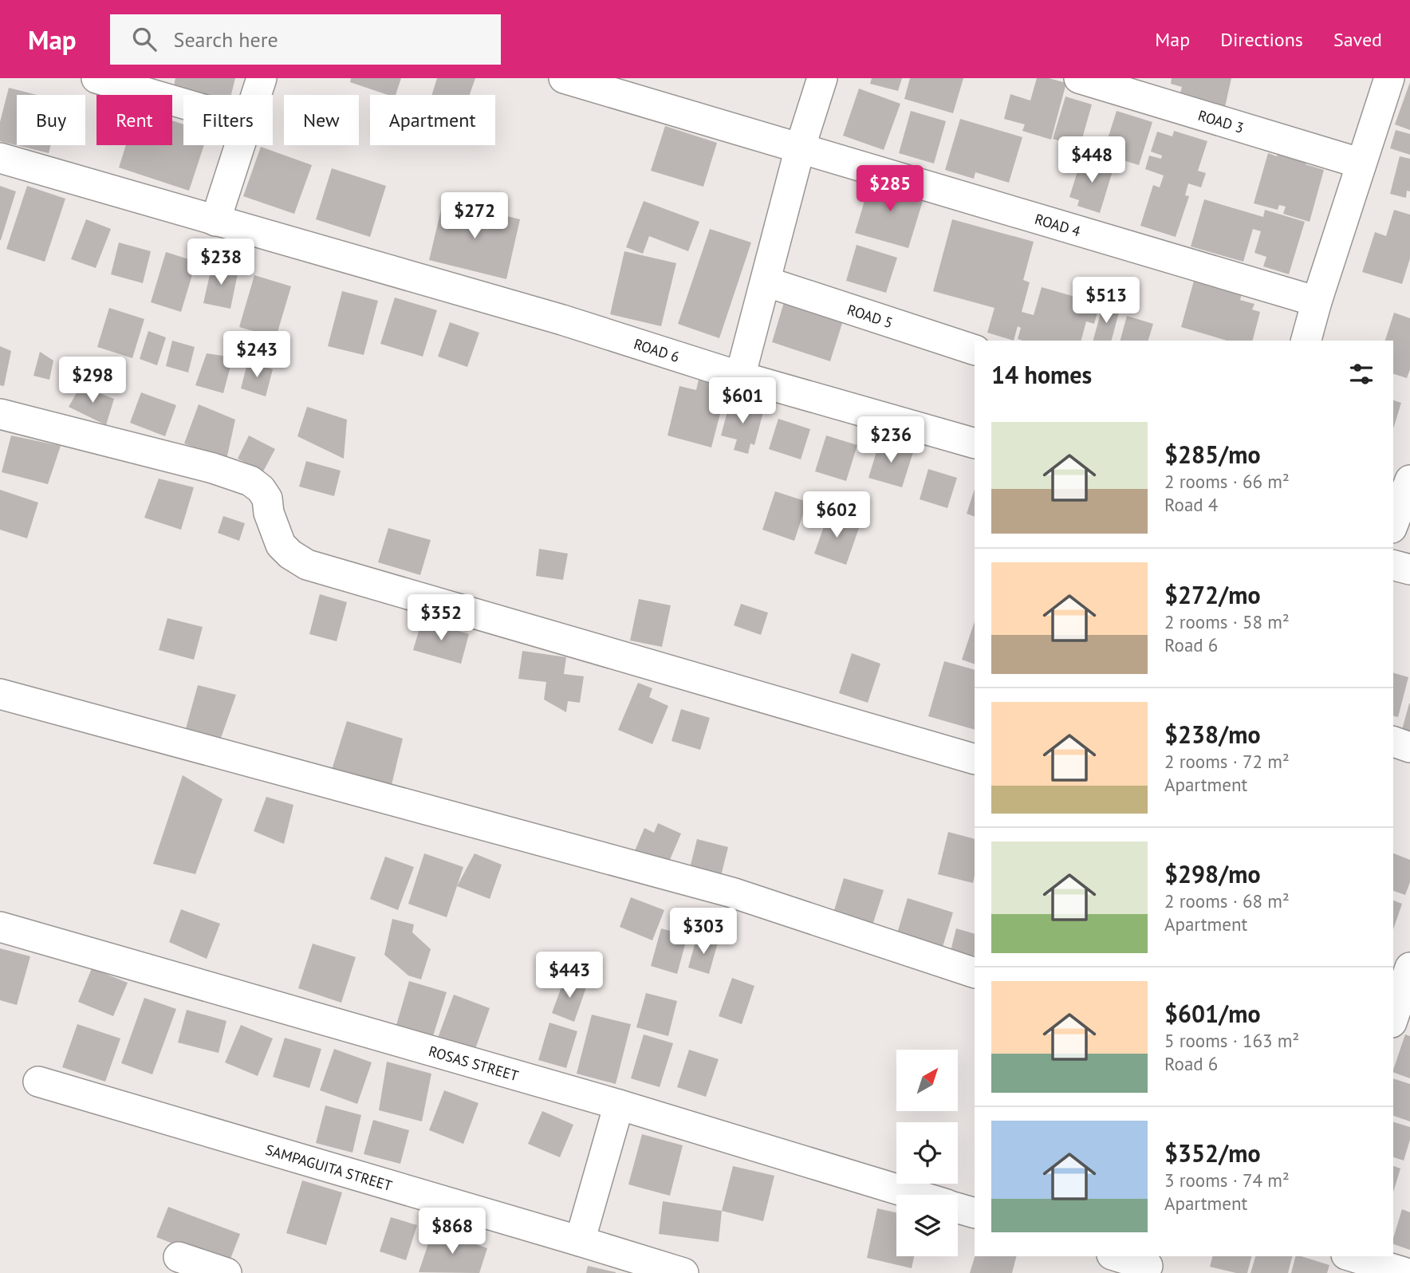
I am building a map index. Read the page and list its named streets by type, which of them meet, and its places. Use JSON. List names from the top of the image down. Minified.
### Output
{"streets":{"street":["ROAD 3","ROAD 4","ROAD 5","ROAD 6","ROSAS STREET","SAMPAGUITA STREET"]},"north":"top right","page":{"header":"Map","search":"Search here","nav":["Map","Directions","Saved"],"chip":["Buy","Rent","Filters","New","Apartment"],"price":["$448","$285","$272","$238","$513","$243","$298","$601","$236","$602","$352","$303","$443","$868"],"heading":"14 homes","list":[{"name":"$285/mo","note":"2 rooms · 66 m² · Road 4"},{"name":"$272/mo","note":"2 rooms · 58 m² · Road 6"},{"name":"$238/mo","note":"2 rooms · 72 m² · Apartment"},{"name":"$298/mo","note":"2 rooms · 68 m² · Apartment"},{"name":"$601/mo","note":"5 rooms · 163 m² · Road 6"},{"name":"$352/mo","note":"3 rooms · 74 m² · Apartment"}]}}
